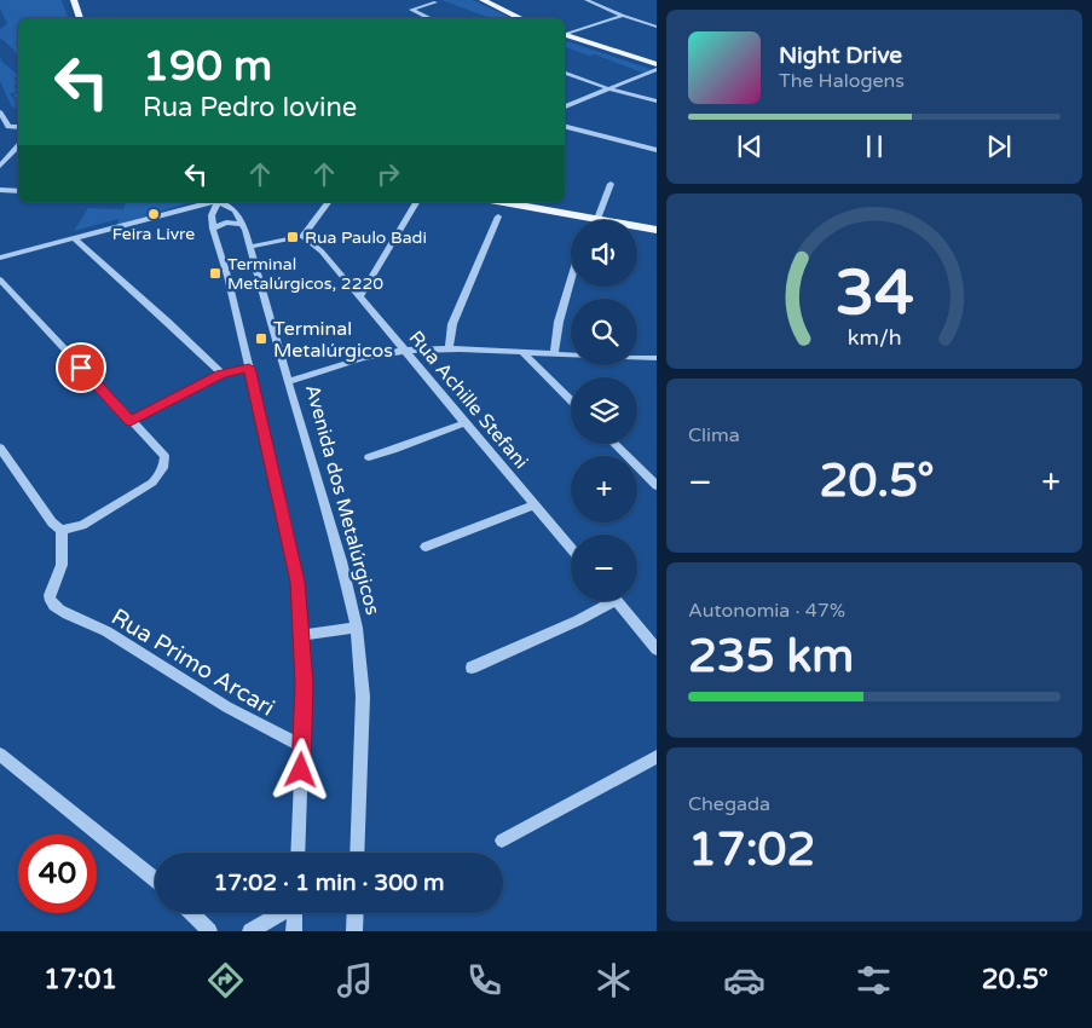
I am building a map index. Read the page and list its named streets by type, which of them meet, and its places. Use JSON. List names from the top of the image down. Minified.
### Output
{"streets":{"street":["Rua Achille Stefani","Avenida dos Metalúrgicos","Rua Primo Arcari"]},"places":{"other":["Feira Livre"],"transit":["Rua Paulo Badi","Terminal Metalúrgicos, 2220","Terminal Metalúrgicos"]},"page":{"turn":["190 m","Rua Pedro Iovine"],"song":["Night Drive","The Halogens"],"map_buttons":["+","−"],"tile":["Clima",["Autonomia · 47%","235 km"],["Chegada","17:02"]],"heat":["−","20.5°","+"],"limit":"40","trip":"17:02 · 1 min · 300 m","tabs":["17:01","20.5°"],"gauge":["34","km/h"]}}
